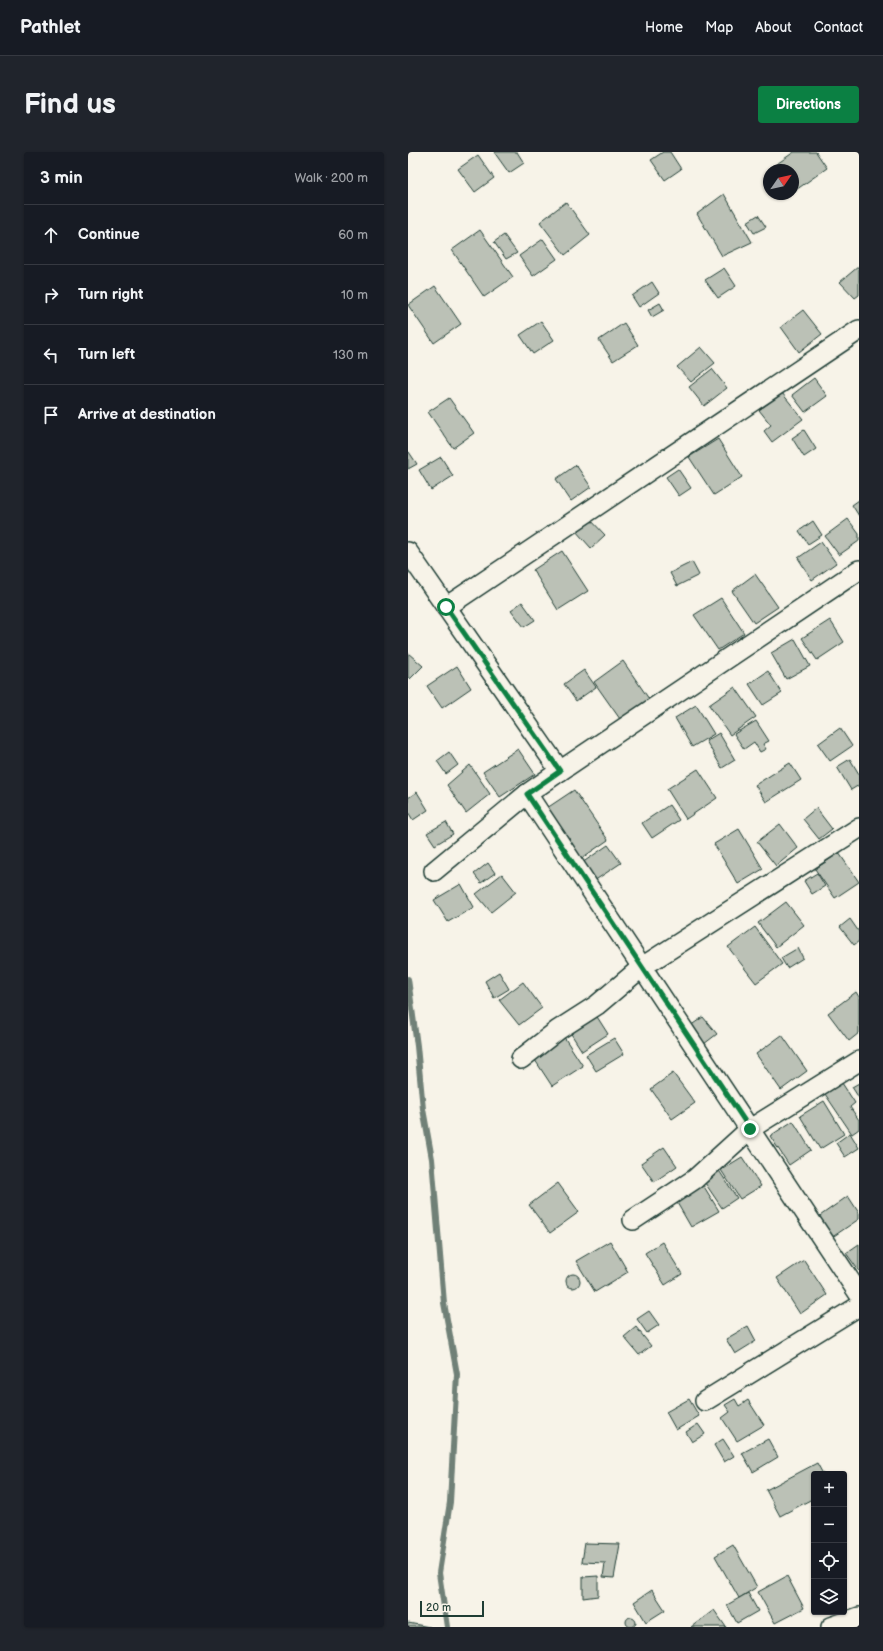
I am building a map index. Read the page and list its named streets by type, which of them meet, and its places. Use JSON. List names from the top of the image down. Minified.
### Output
{"scale_bar":"20 m","north":"top right","page":{"header":"Pathlet","nav":["Home","Map","About","Contact"],"buttons":"Directions","title":"Find us","heading":["3 min","Walk · 200 m"],"list":[["Continue","60 m"],["Turn right","10 m"],["Turn left","130 m"],"Arrive at destination"],"map_buttons":["+","−"],"scale":"20 m"}}
